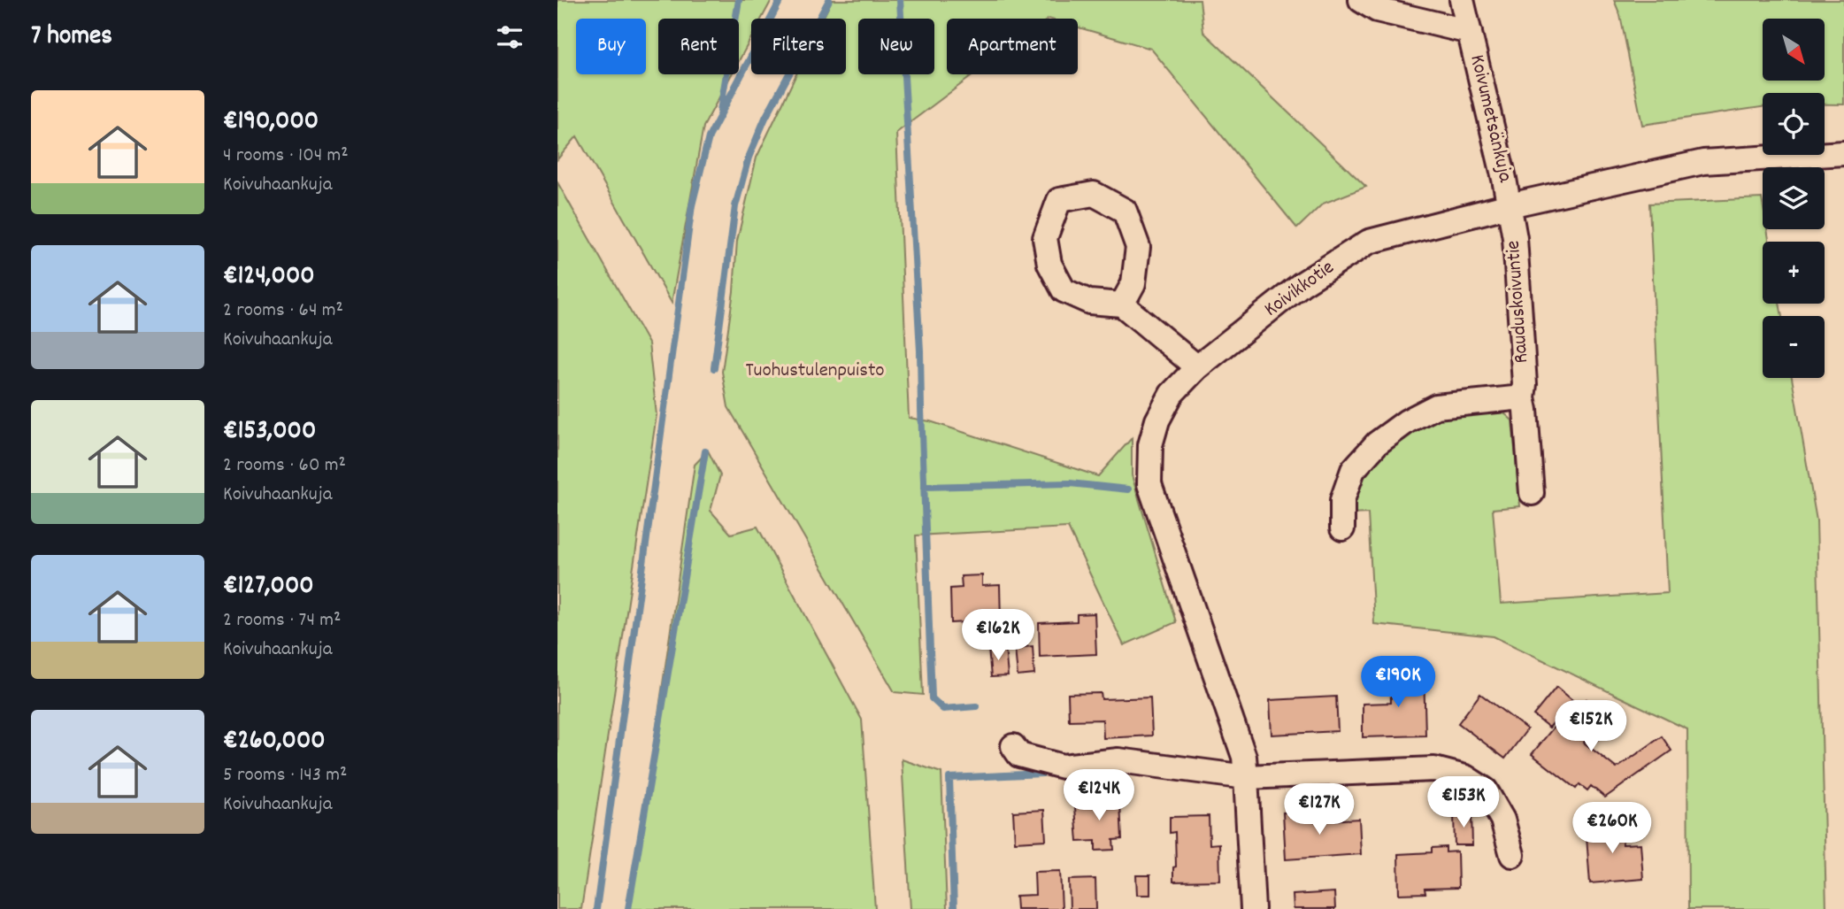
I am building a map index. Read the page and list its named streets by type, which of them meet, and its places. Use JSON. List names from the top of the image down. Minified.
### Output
{"streets":{"street":["Koivumetsänkuja","Koivikkotie","Rauduskoivuntie"]},"crossings":[["Koivumetsänkuja","Koivikkotie"],["Koivumetsänkuja","Rauduskoivuntie"],["Koivikkotie","Rauduskoivuntie"]],"parks":["Tuohustulenpuisto"],"north":"bottom right","page":{"heading":"7 homes","map_buttons":["+","−"],"chip":["Buy","Rent","Filters","New","Apartment"],"list":[{"name":"€190,000","note":"4 rooms · 104 m² · Koivuhaankuja"},{"name":"€124,000","note":"2 rooms · 64 m² · Koivuhaankuja"},{"name":"€153,000","note":"2 rooms · 60 m² · Koivuhaankuja"},{"name":"€127,000","note":"2 rooms · 74 m² · Koivuhaankuja"},{"name":"€260,000","note":"5 rooms · 143 m² · Koivuhaankuja"}],"price":["€162K","€190K","€152K","€124K","€153K","€127K","€260K"]}}
